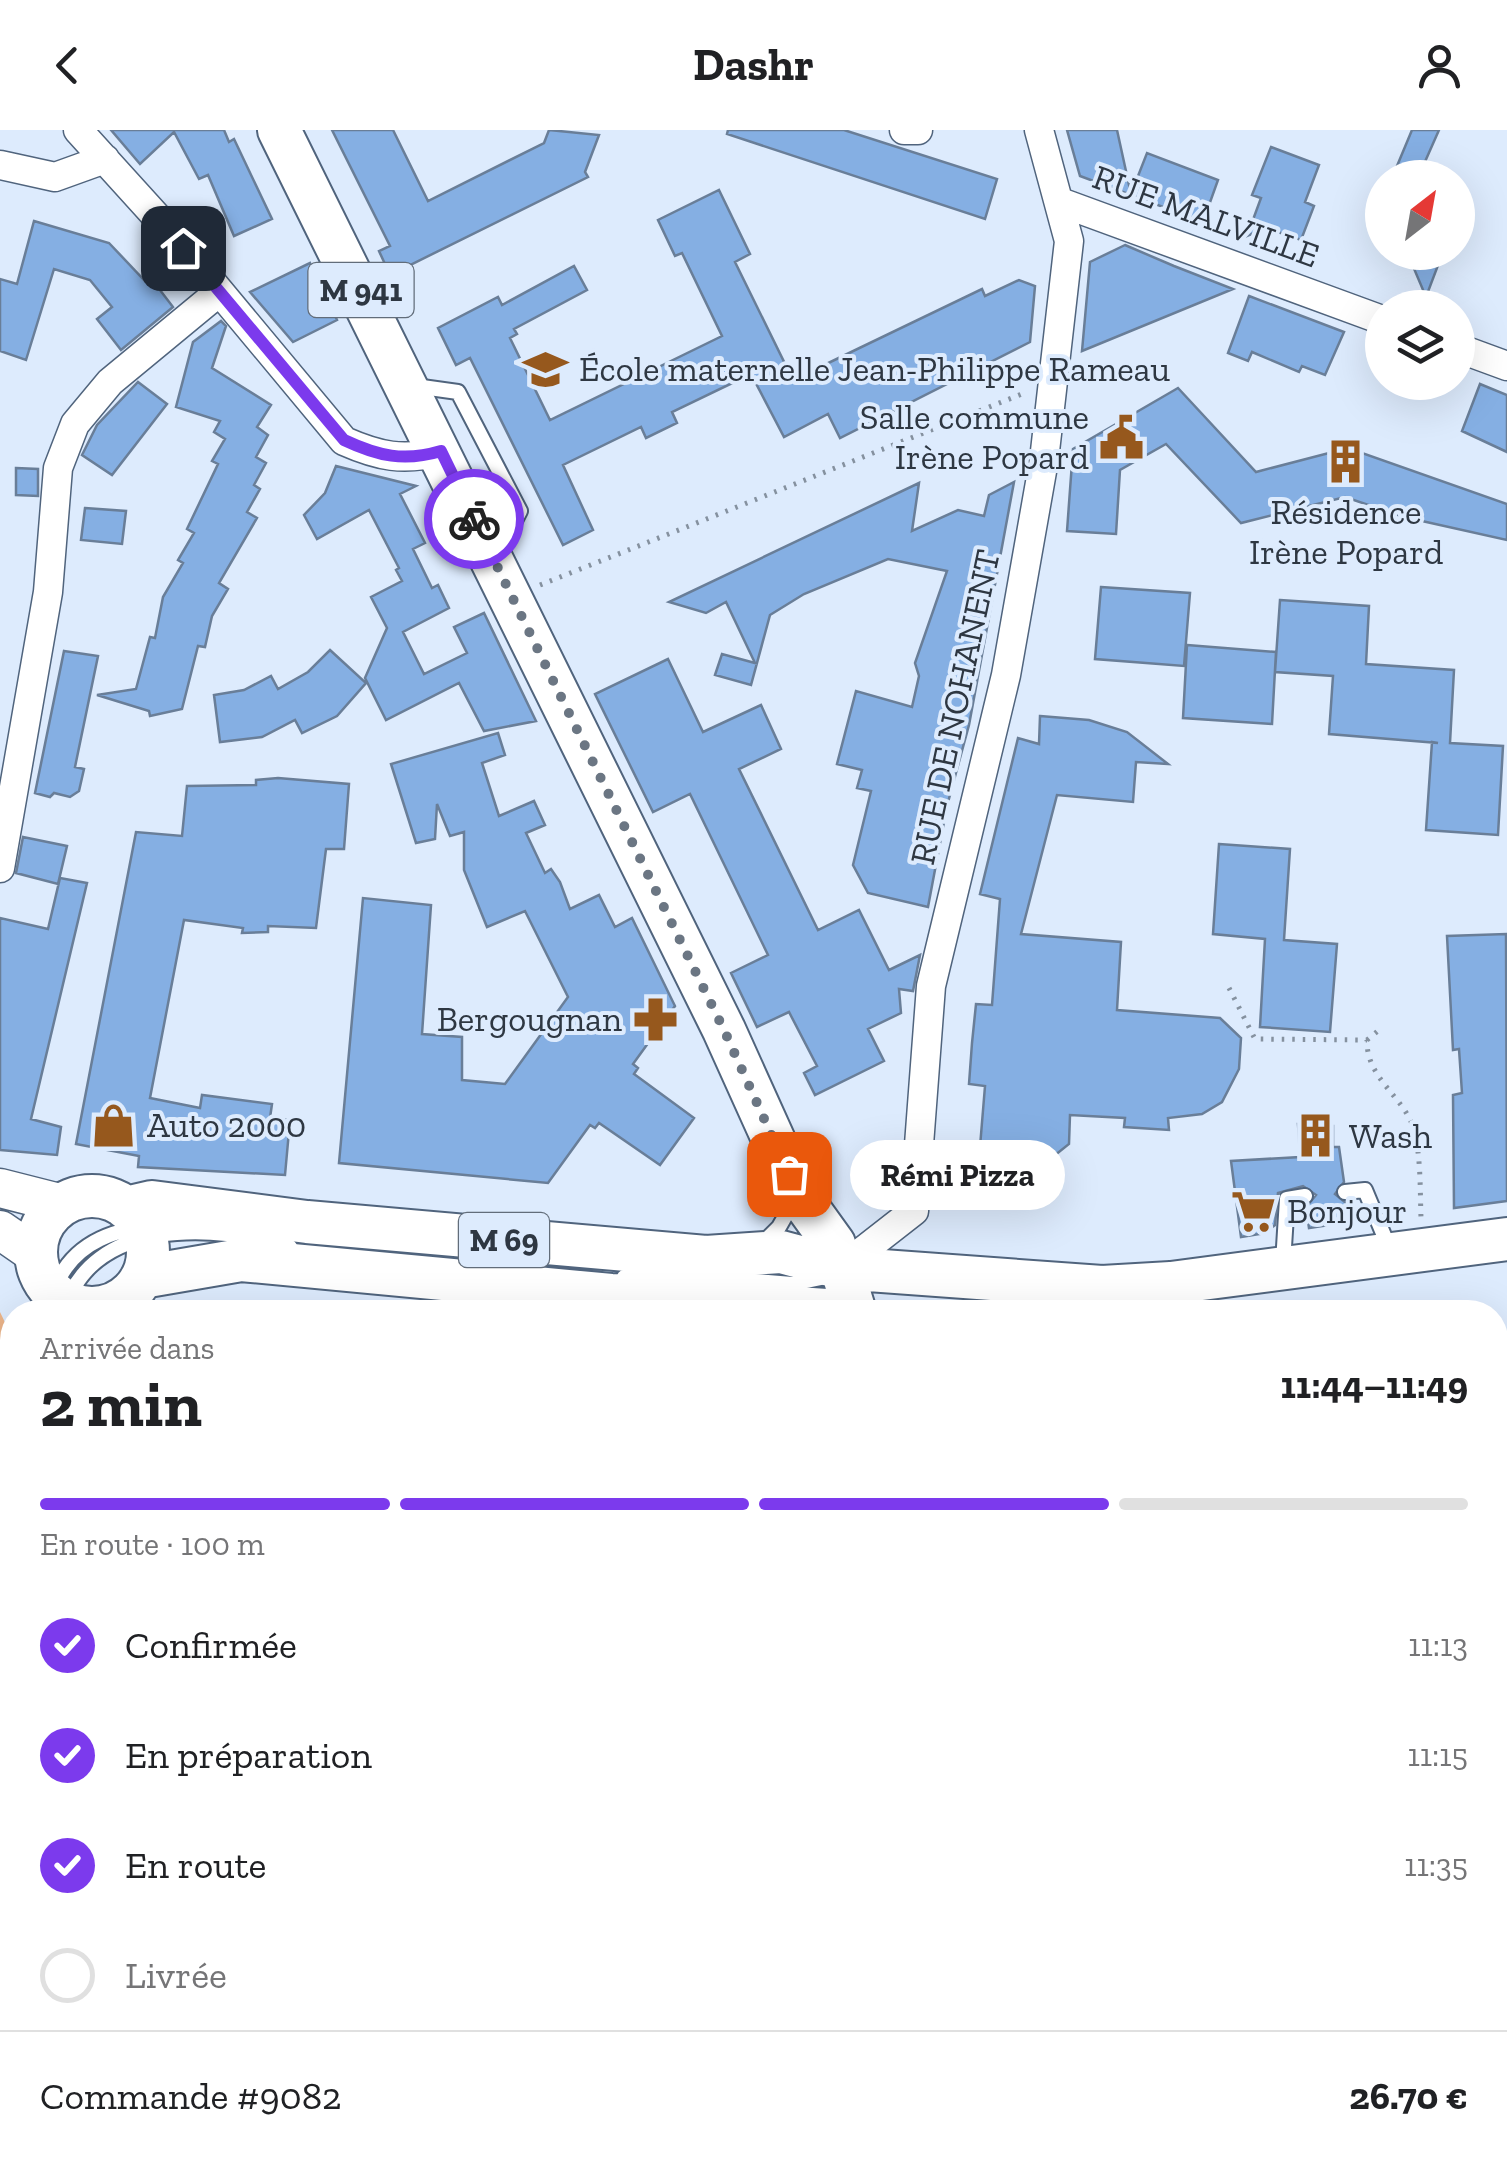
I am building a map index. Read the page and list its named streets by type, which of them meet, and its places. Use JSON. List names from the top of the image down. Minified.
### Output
{"streets":{"main road":["M 941","M 69"],"street":["RUE MALVILLE","RUE DE NOHANENT"]},"crossings":[["RUE MALVILLE","RUE DE NOHANENT"],["M 941","RUE DE NOHANENT"],["M 941","M 69"],["RUE DE NOHANENT","M 69"]],"places":{"school or university":["École maternelle Jean-Philippe Rameau"],"public building":["Salle commune Irène Popard"],"building":["Résidence Irène Popard","Wash"],"pharmacy":["Bergougnan"],"shop":["Auto 2000"],"other":["Rémi Pizza"],"supermarket":["Bonjour"]},"north":"top right","page":{"header":"Dashr","bubble":"Rémi Pizza","heading":["2 min","Arrivée dans","11:44–11:49"],"panel":["Commande #9082","26.70 €"],"bar":"En route · 100 m","list":[["Confirmée","11:13"],["En préparation","11:15"],["En route","11:35"],"Livrée"]}}
